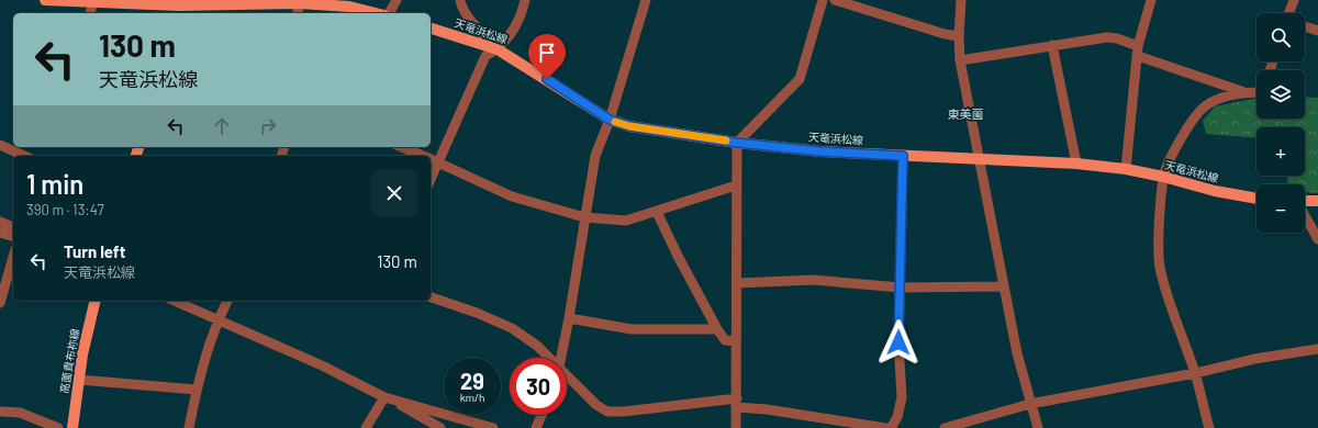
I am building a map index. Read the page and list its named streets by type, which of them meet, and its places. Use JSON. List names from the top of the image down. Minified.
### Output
{"streets":{"main road":["天竜浜松線","高薗貴布祢線"]},"districts":["東美薗"],"page":{"map_buttons":["+","−"],"turn":["130 m","天竜浜松線"],"heading":["1 min","390 m · 13:47"],"list":[{"name":"Turn left","note":"天竜浜松線","value":"130 m"}],"speed":"29 km/h","limit":"30"}}
